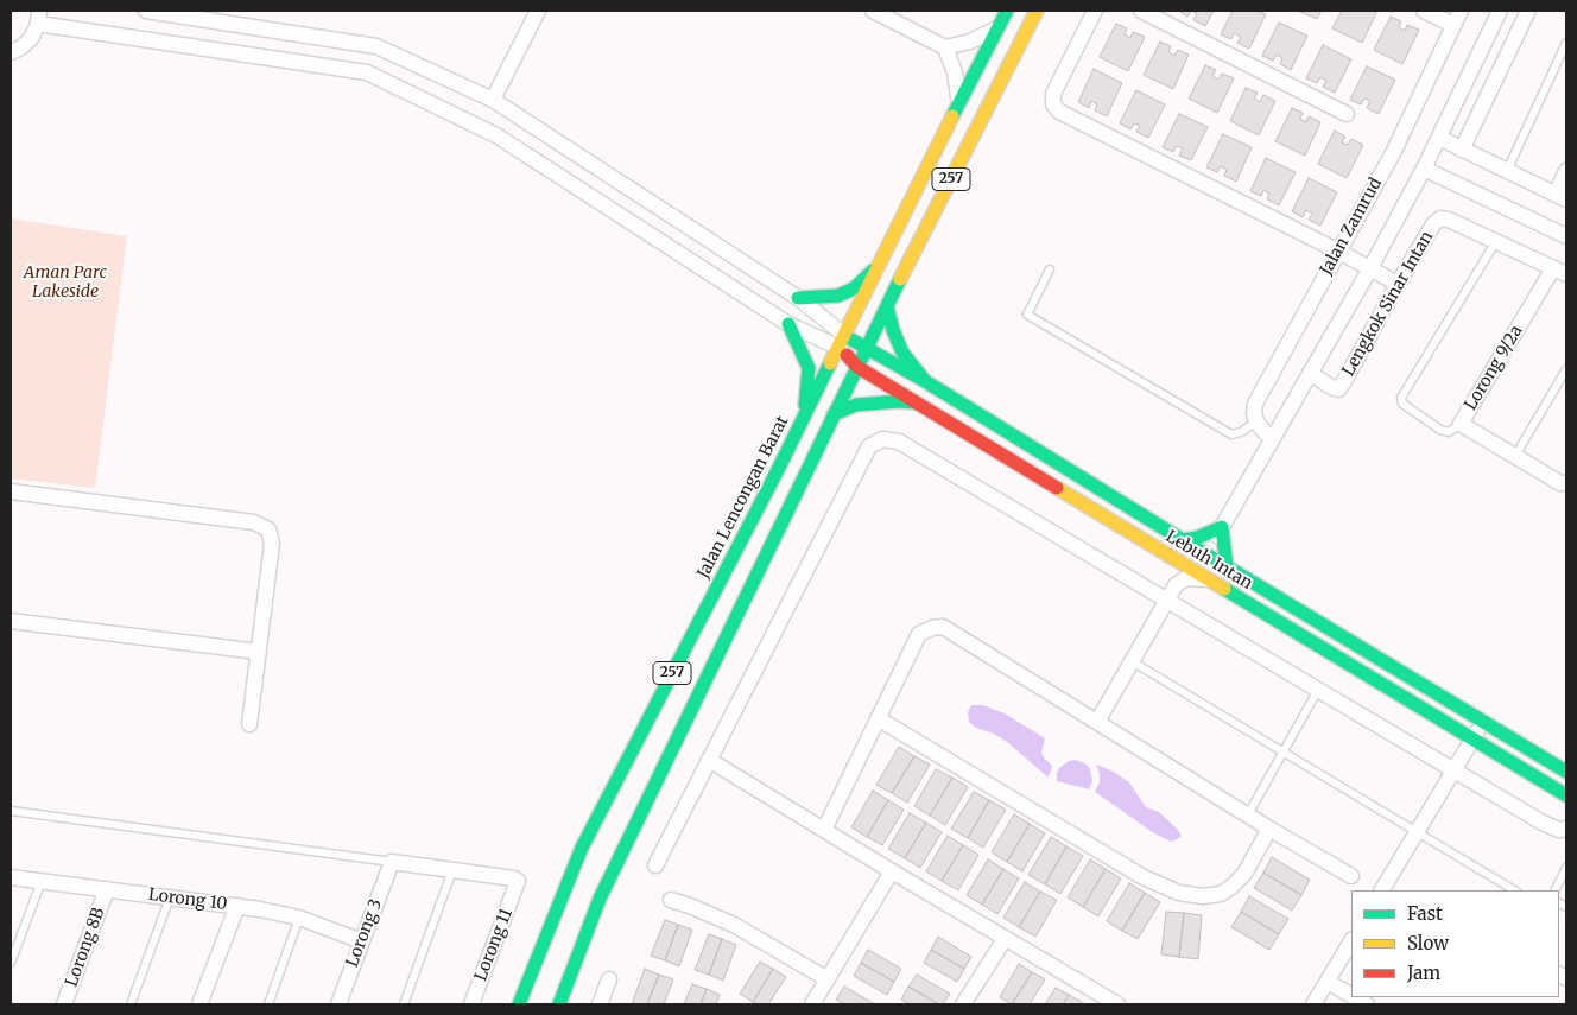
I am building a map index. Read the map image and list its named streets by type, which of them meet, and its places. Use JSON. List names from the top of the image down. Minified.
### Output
{"streets":{"main road":["257","Jalan Lencongan Barat","Lebuh Intan"],"street":["Jalan Zamrud","Lengkok Sinar Intan","Lorong 9/2a","Lorong 10","Lorong 3","Lorong 11","Lorong 8B"]},"crossings":[["257","Lebuh Intan"],["Lengkok Sinar Intan","Lorong 9/2a"],["Jalan Lencongan Barat","Lebuh Intan"],["Lorong 10","Lorong 3"],["Lorong 10","Lorong 8B"]],"parks":["Aman Parc Lakeside"],"legend":["Fast","Slow","Jam"]}
